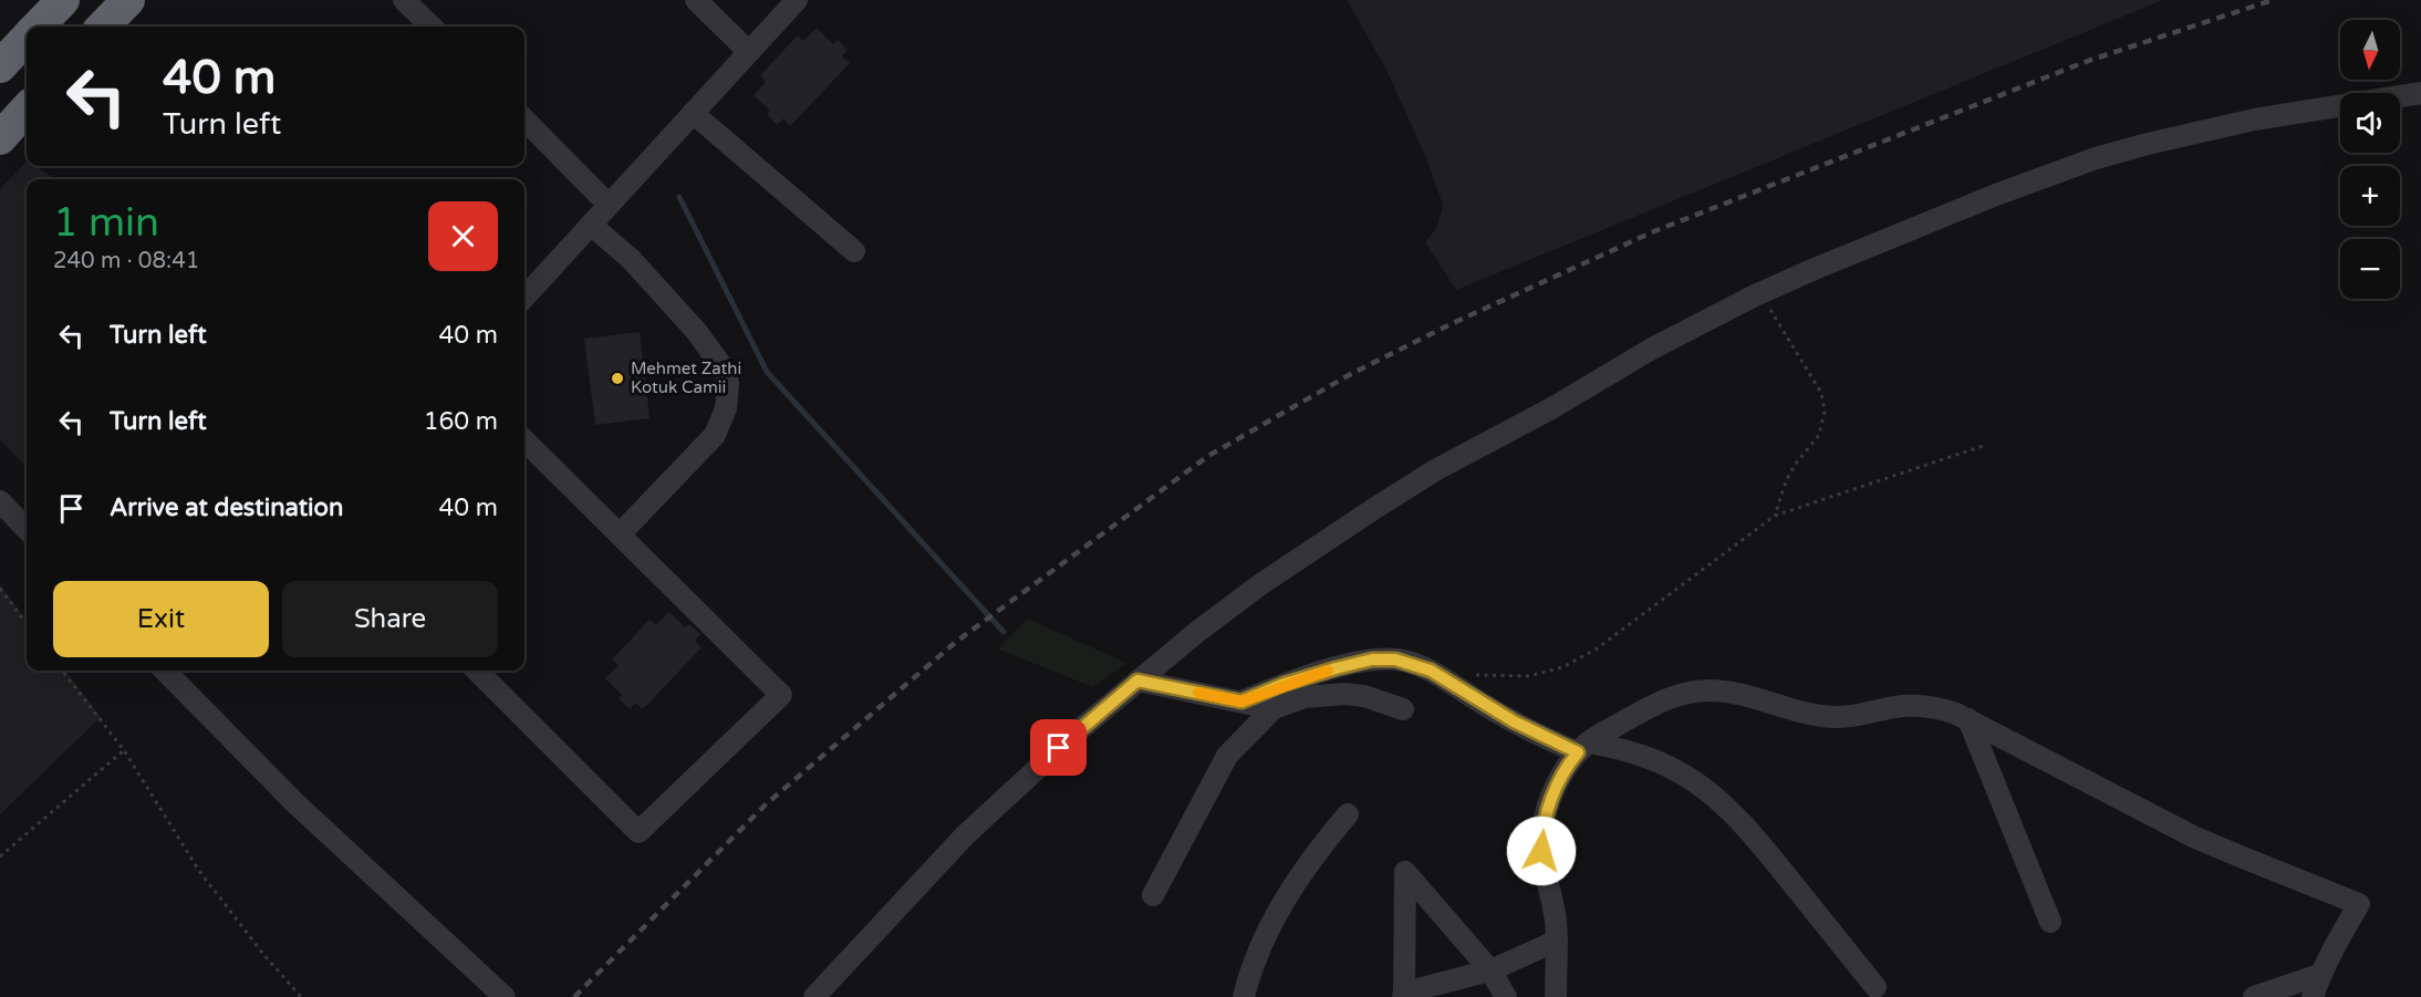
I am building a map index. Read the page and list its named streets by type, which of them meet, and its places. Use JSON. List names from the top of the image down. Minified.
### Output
{"places":["Mehmet Zathi Kotuk Camii"],"north":"bottom","page":{"map_buttons":["+","−"],"turn":["40 m","Turn left"],"heading":["1 min","240 m · 08:41"],"list":[{"name":"Turn left","value":"40 m"},{"name":"Turn left","value":"160 m"},{"name":"Arrive at destination","value":"40 m"}],"buttons":["Exit","Share"]}}
